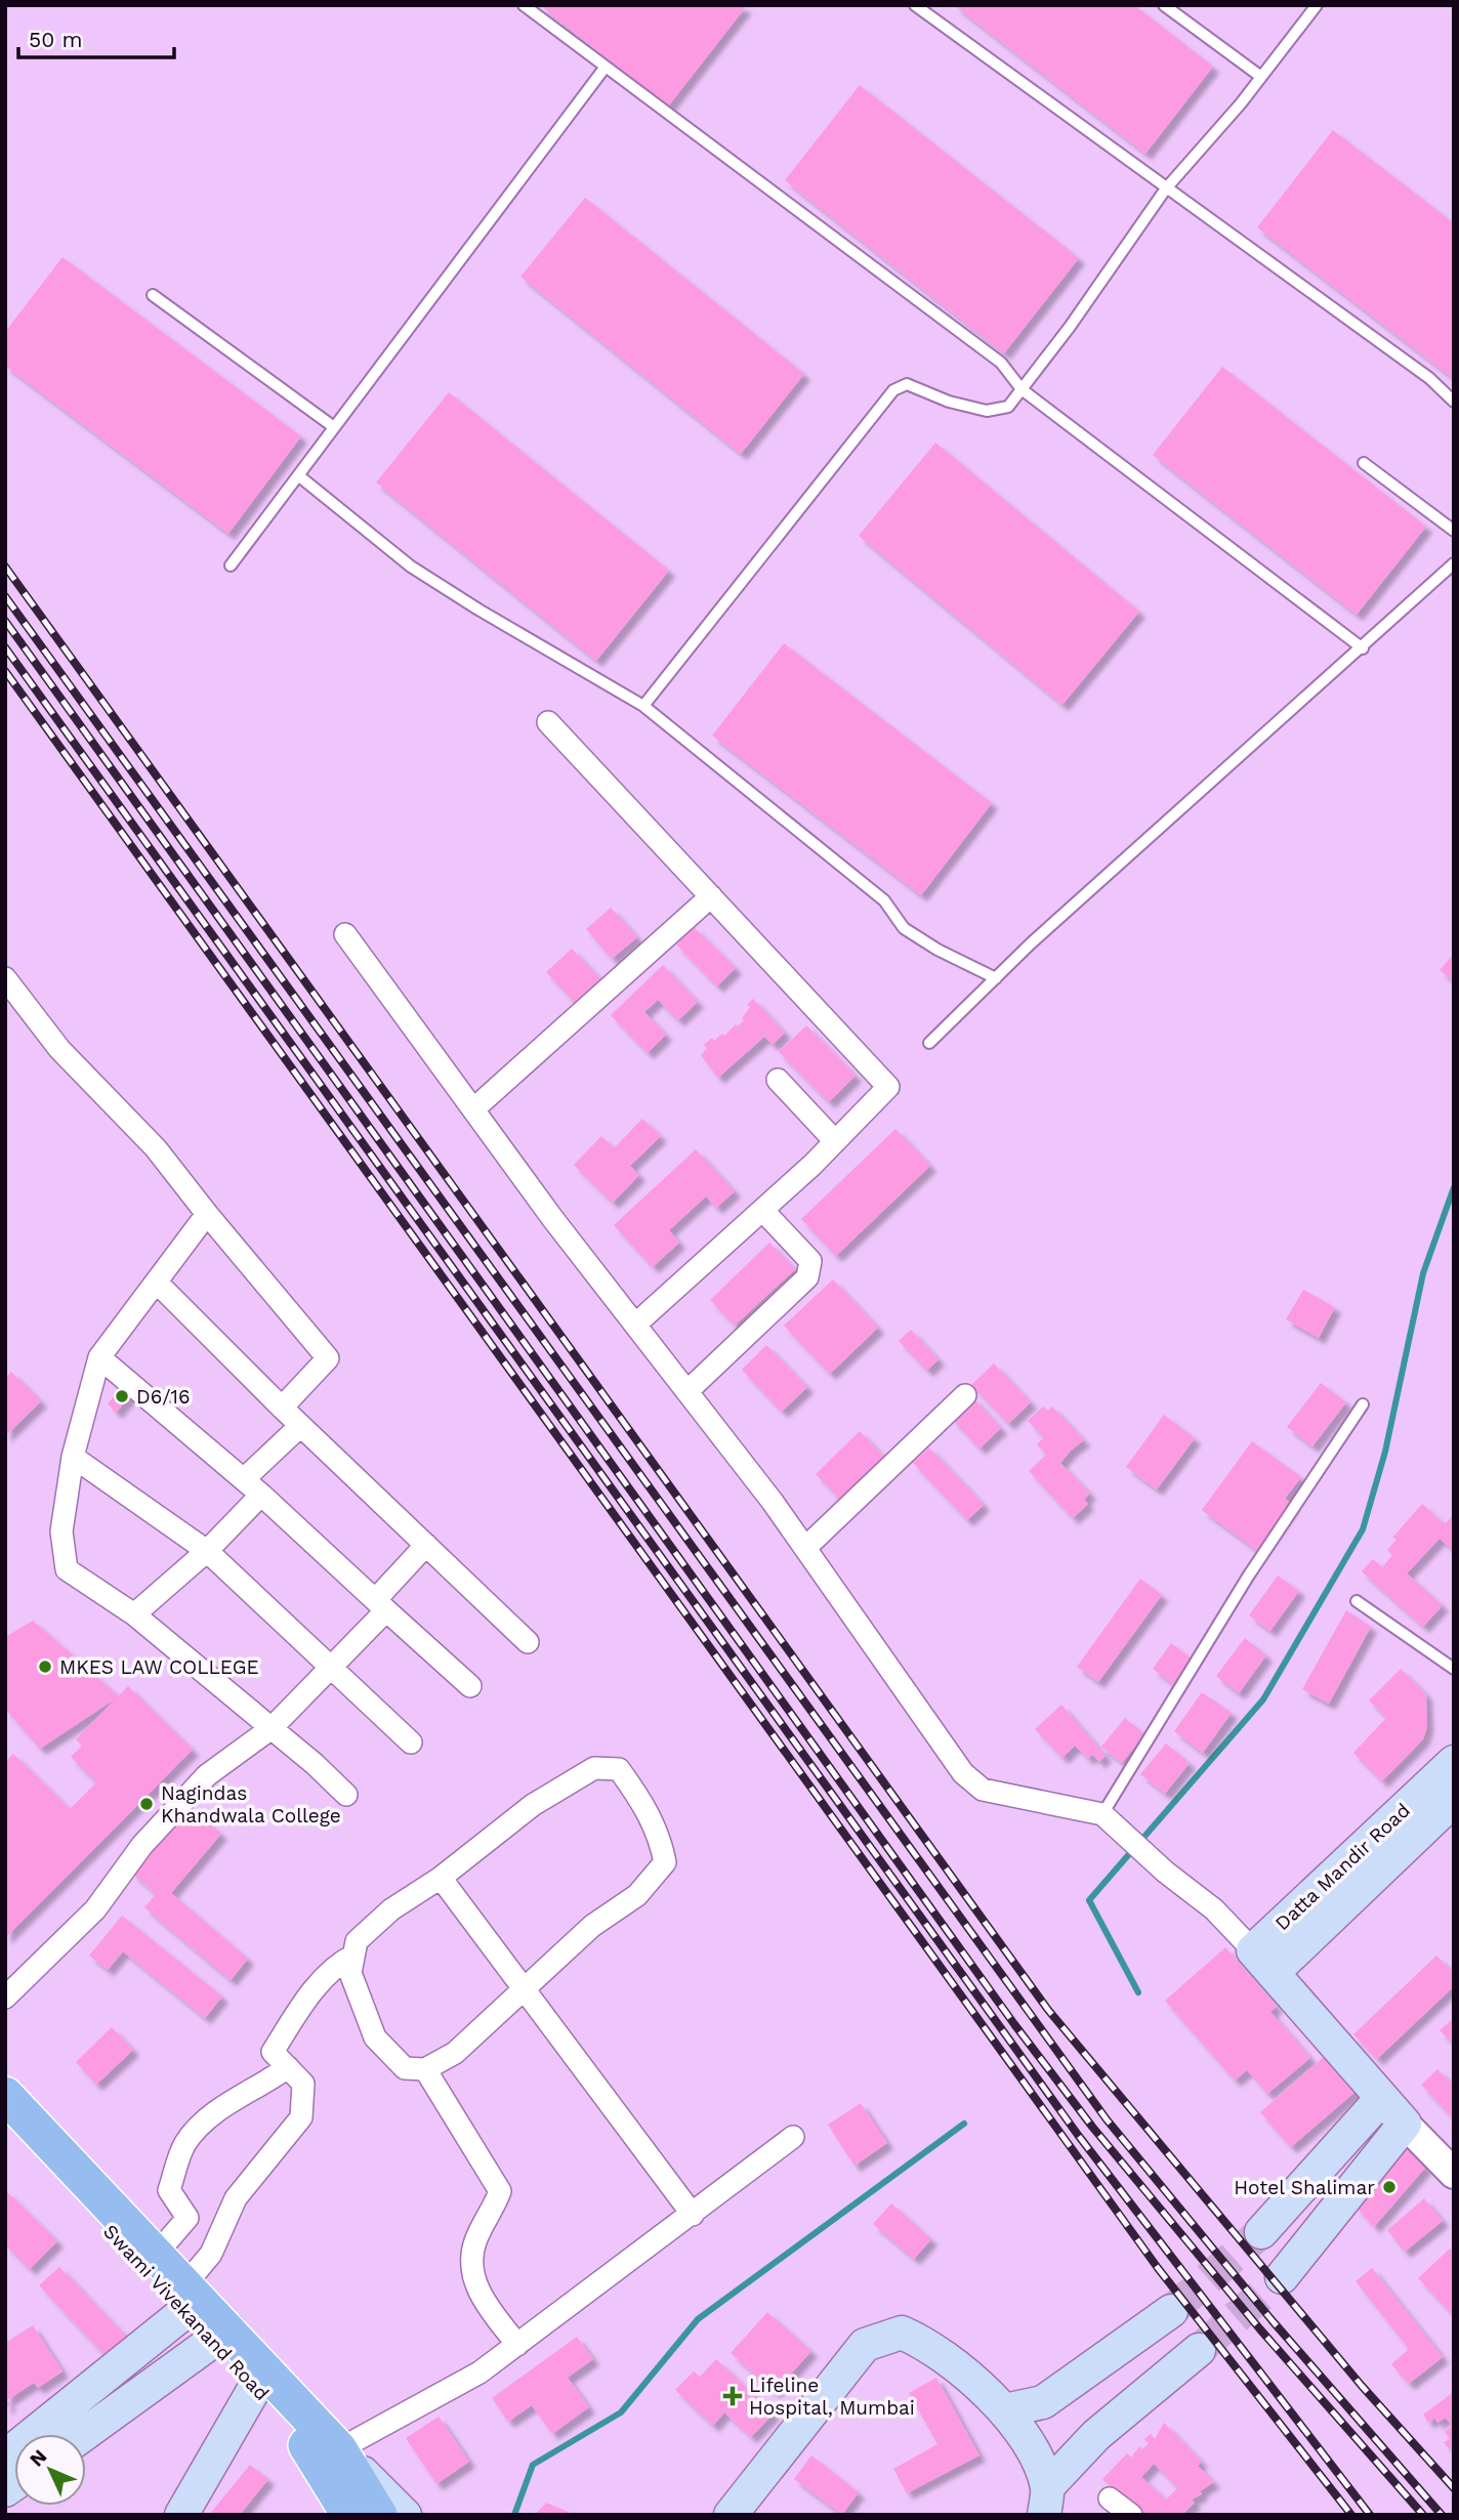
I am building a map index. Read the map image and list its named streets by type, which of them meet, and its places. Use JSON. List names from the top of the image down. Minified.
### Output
{"streets":{"main road":["Datta Mandir Road","Swami Vivekanand Road"]},"places":{"other":["D6/16","MKES LAW COLLEGE","Nagindas Khandwala College","Hotel Shalimar"],"health":["Lifeline Hospital, Mumbai"]},"scale_bar":"50 m","north":"top left"}
